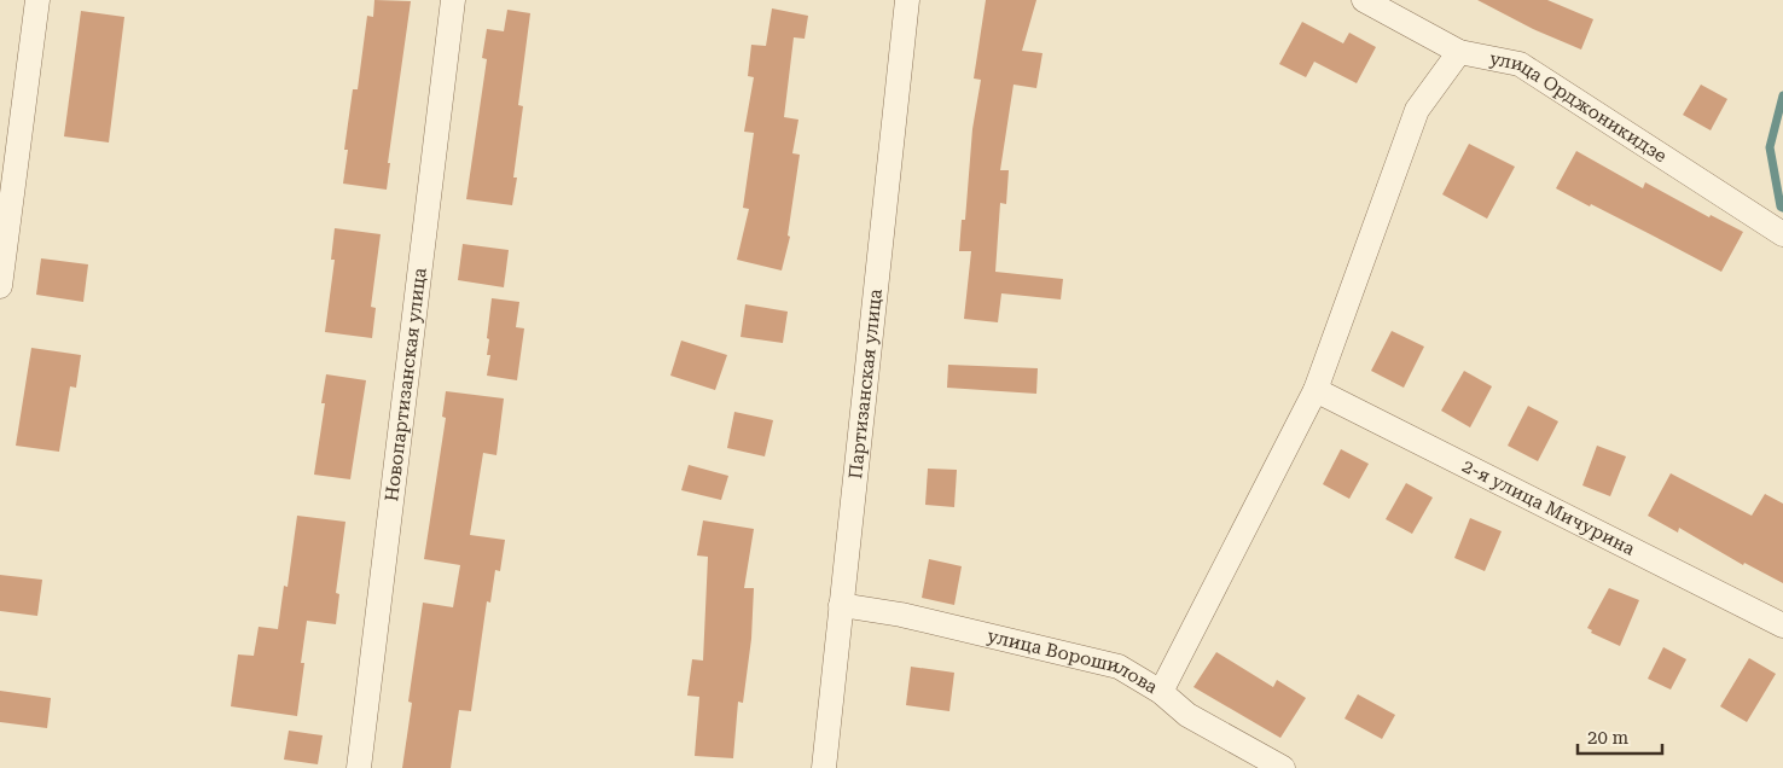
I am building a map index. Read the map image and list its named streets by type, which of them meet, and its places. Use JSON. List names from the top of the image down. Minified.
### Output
{"streets":{"street":["улица Орджоникидзе","Новопартизанская улица","Партизанская улица","2-я улица Мичурина","улица Ворошилова"]},"crossings":[["Партизанская улица","улица Ворошилова"]],"scale_bar":"20 m"}
